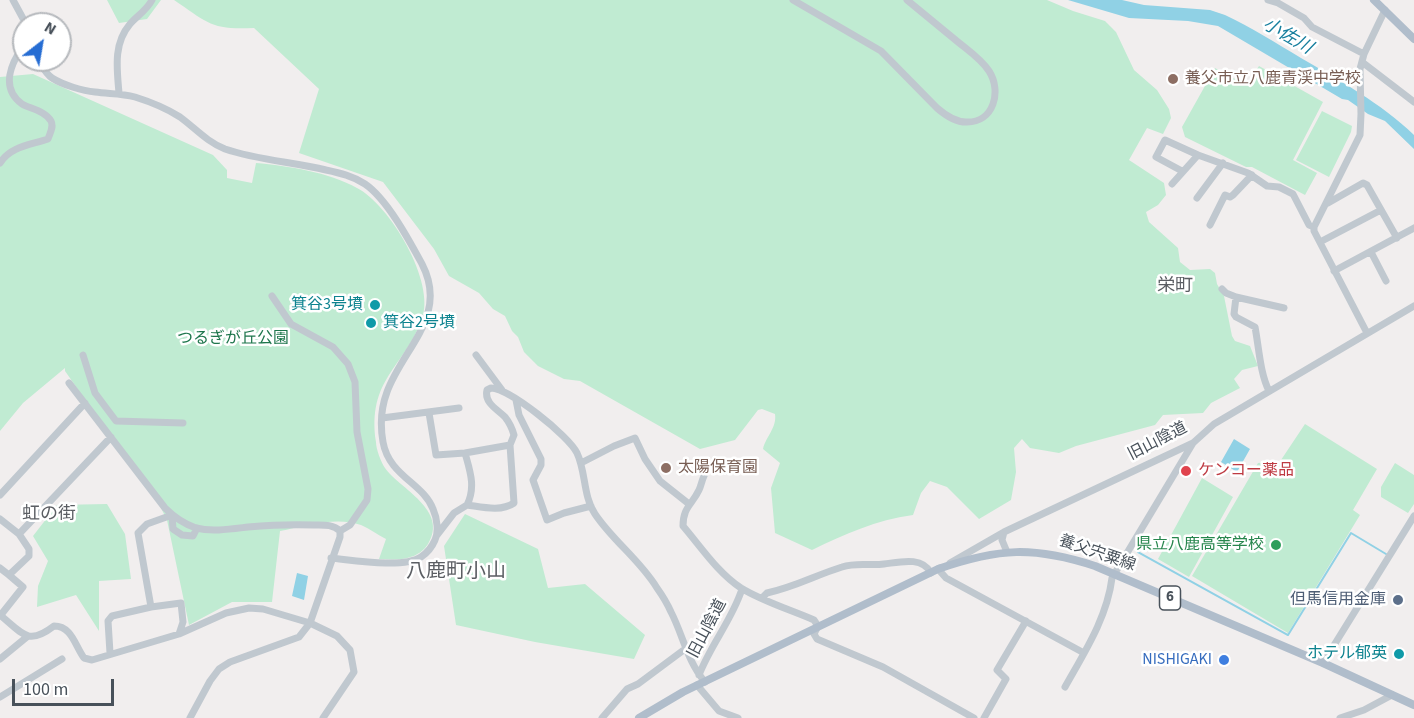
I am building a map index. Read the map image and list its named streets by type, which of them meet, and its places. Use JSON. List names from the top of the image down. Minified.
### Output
{"streets":{"main road":["養父宍粟線","6"],"street":["旧山陰道"]},"crossings":[["旧山陰道","養父宍粟線"]],"districts":["栄町","虹の街","八鹿町小山"],"water":["小佐川"],"parks":["つるぎが丘公園"],"places":["養父市立八鹿青渓中学校","箕谷3号墳","箕谷2号墳","太陽保育園","ケンコー薬品","県立八鹿高等学校","但馬信用金庫","ホテル郁英","NISHIGAKI"],"scale_bar":"100 m","north":"top right"}
